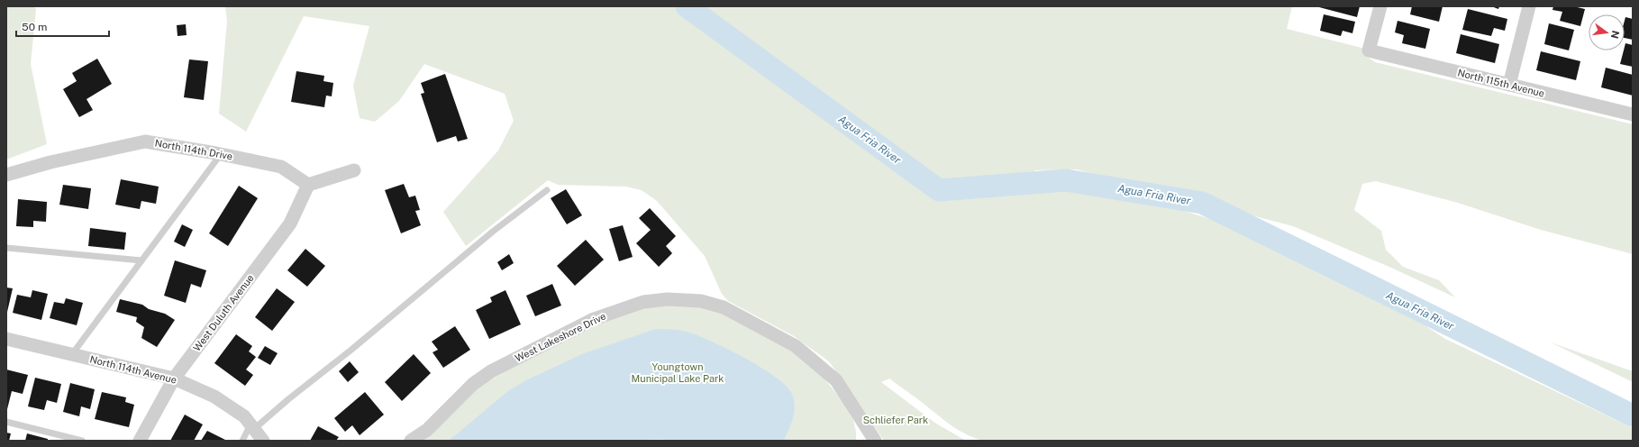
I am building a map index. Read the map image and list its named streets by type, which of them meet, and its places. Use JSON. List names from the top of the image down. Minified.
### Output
{"streets":{"street":["North 115th Avenue","North 114th Drive","West Duluth Avenue","West Lakeshore Drive","North 114th Avenue"]},"crossings":[["North 114th Drive","West Duluth Avenue"],["West Duluth Avenue","North 114th Avenue"]],"water":["Agua Fria River"],"parks":["Youngtown Municipal Lake Park","Schliefer Park"],"scale_bar":"50 m","north":"right"}
